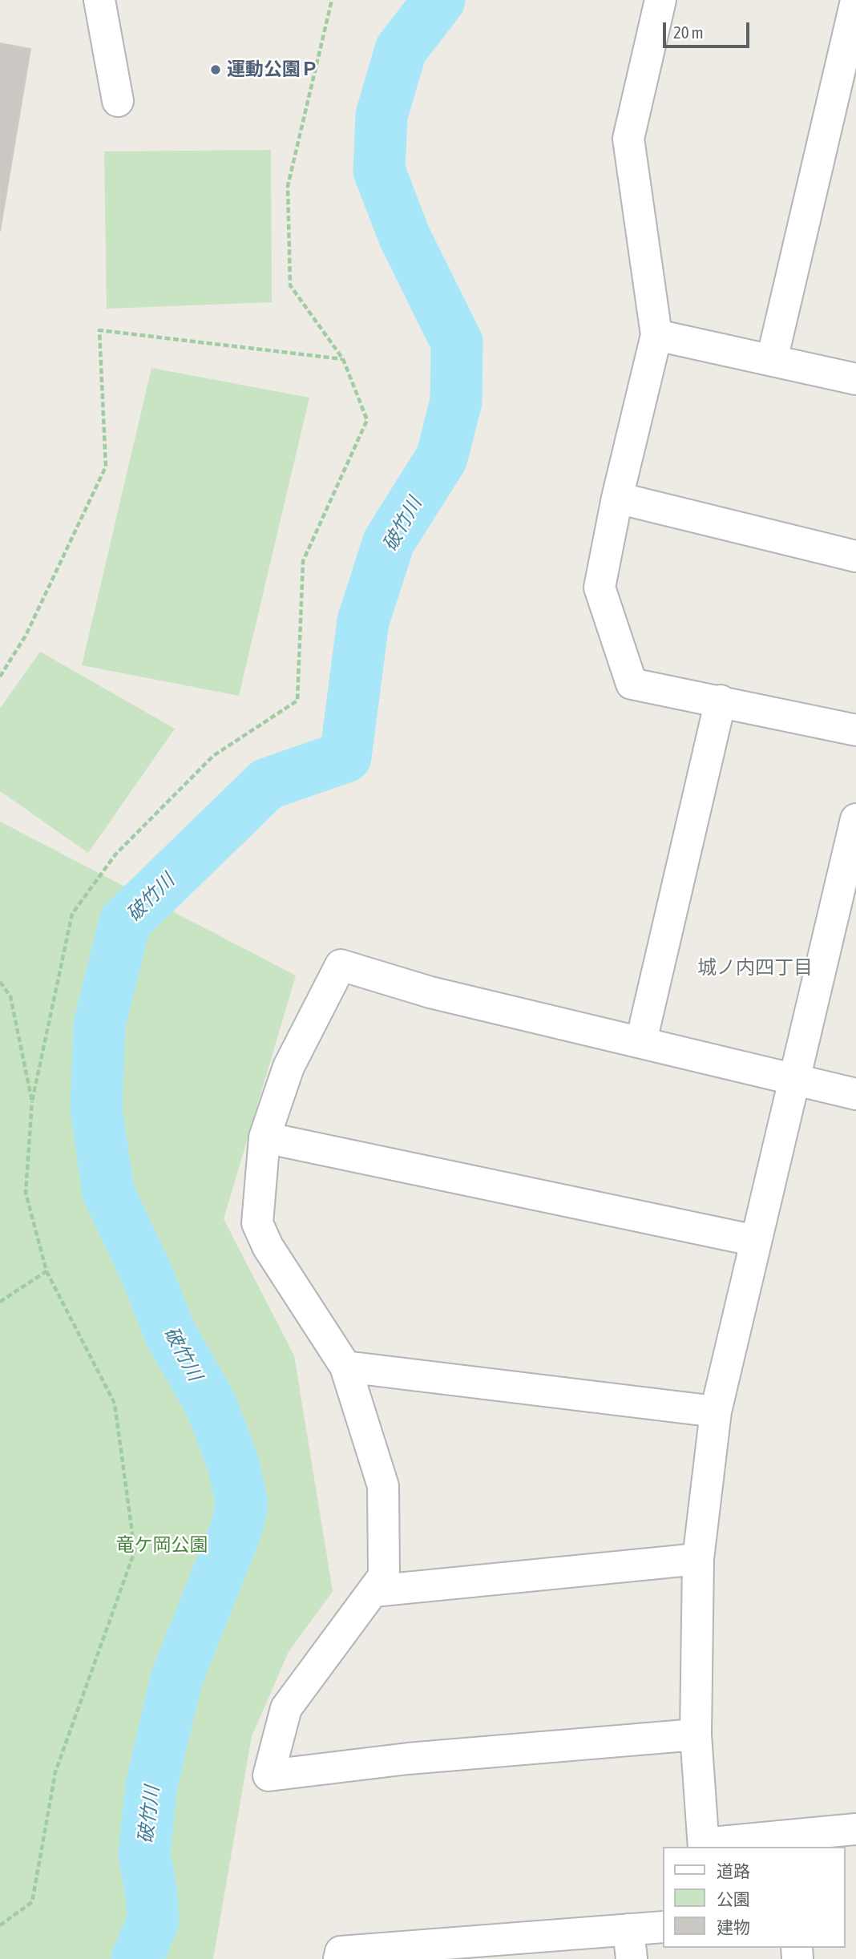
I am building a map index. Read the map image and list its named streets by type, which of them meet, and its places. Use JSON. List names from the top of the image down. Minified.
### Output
{"districts":["城ノ内四丁目"],"water":["破竹川"],"parks":["竜ケ岡公園"],"places":["運動公園Ｐ"],"legend":["道路","公園","建物"],"scale_bar":"20 m"}
